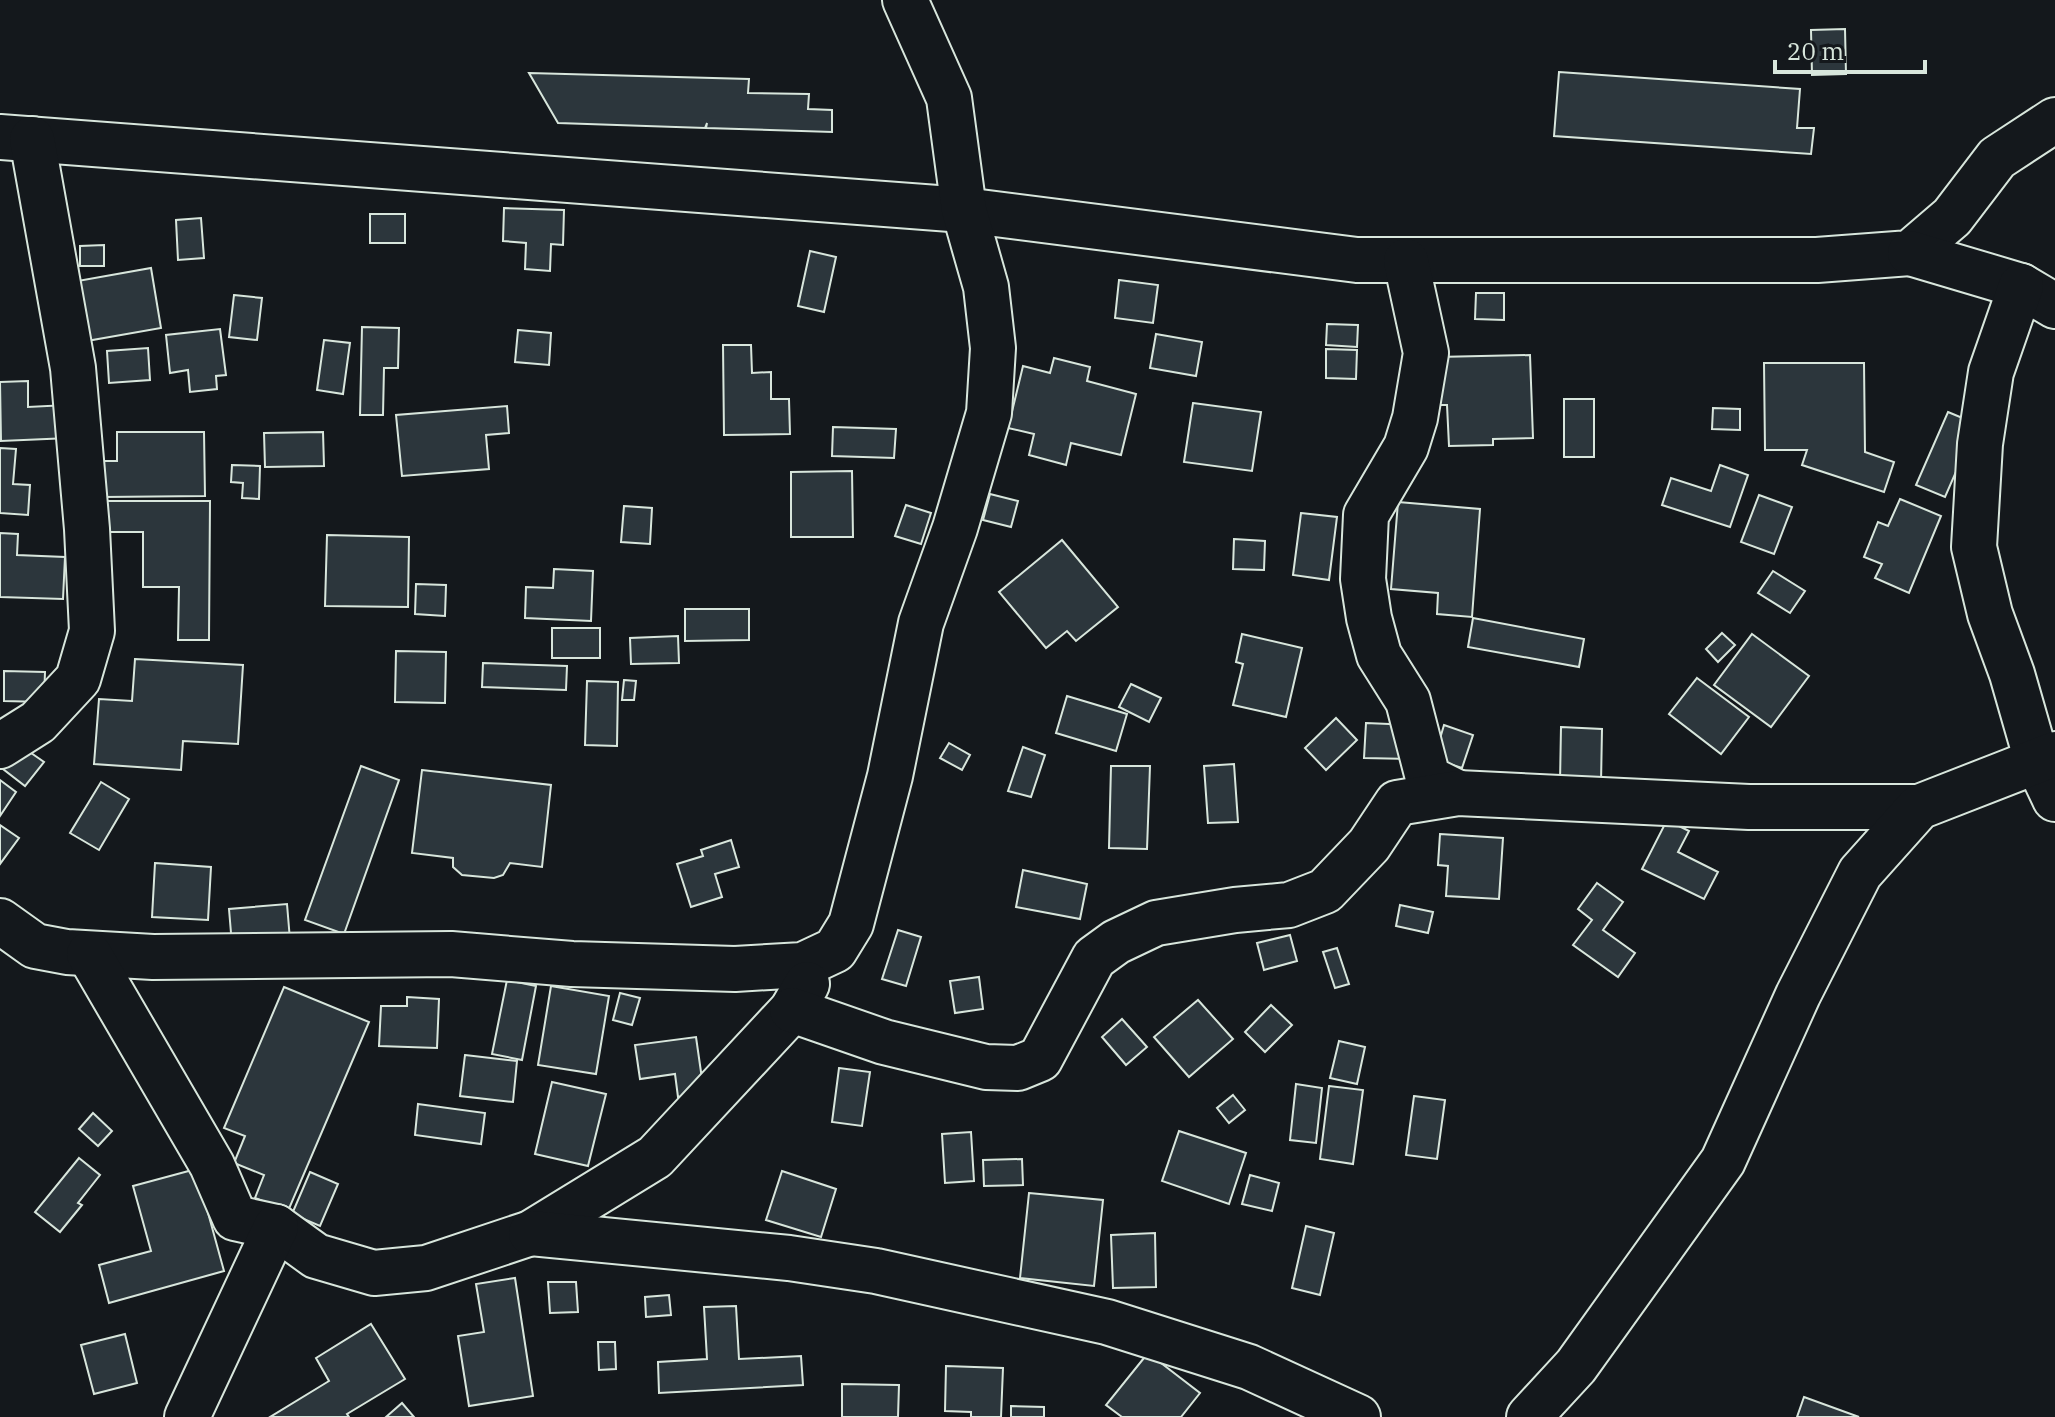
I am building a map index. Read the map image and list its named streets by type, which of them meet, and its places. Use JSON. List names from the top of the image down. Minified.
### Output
{"scale_bar":"20 m"}
